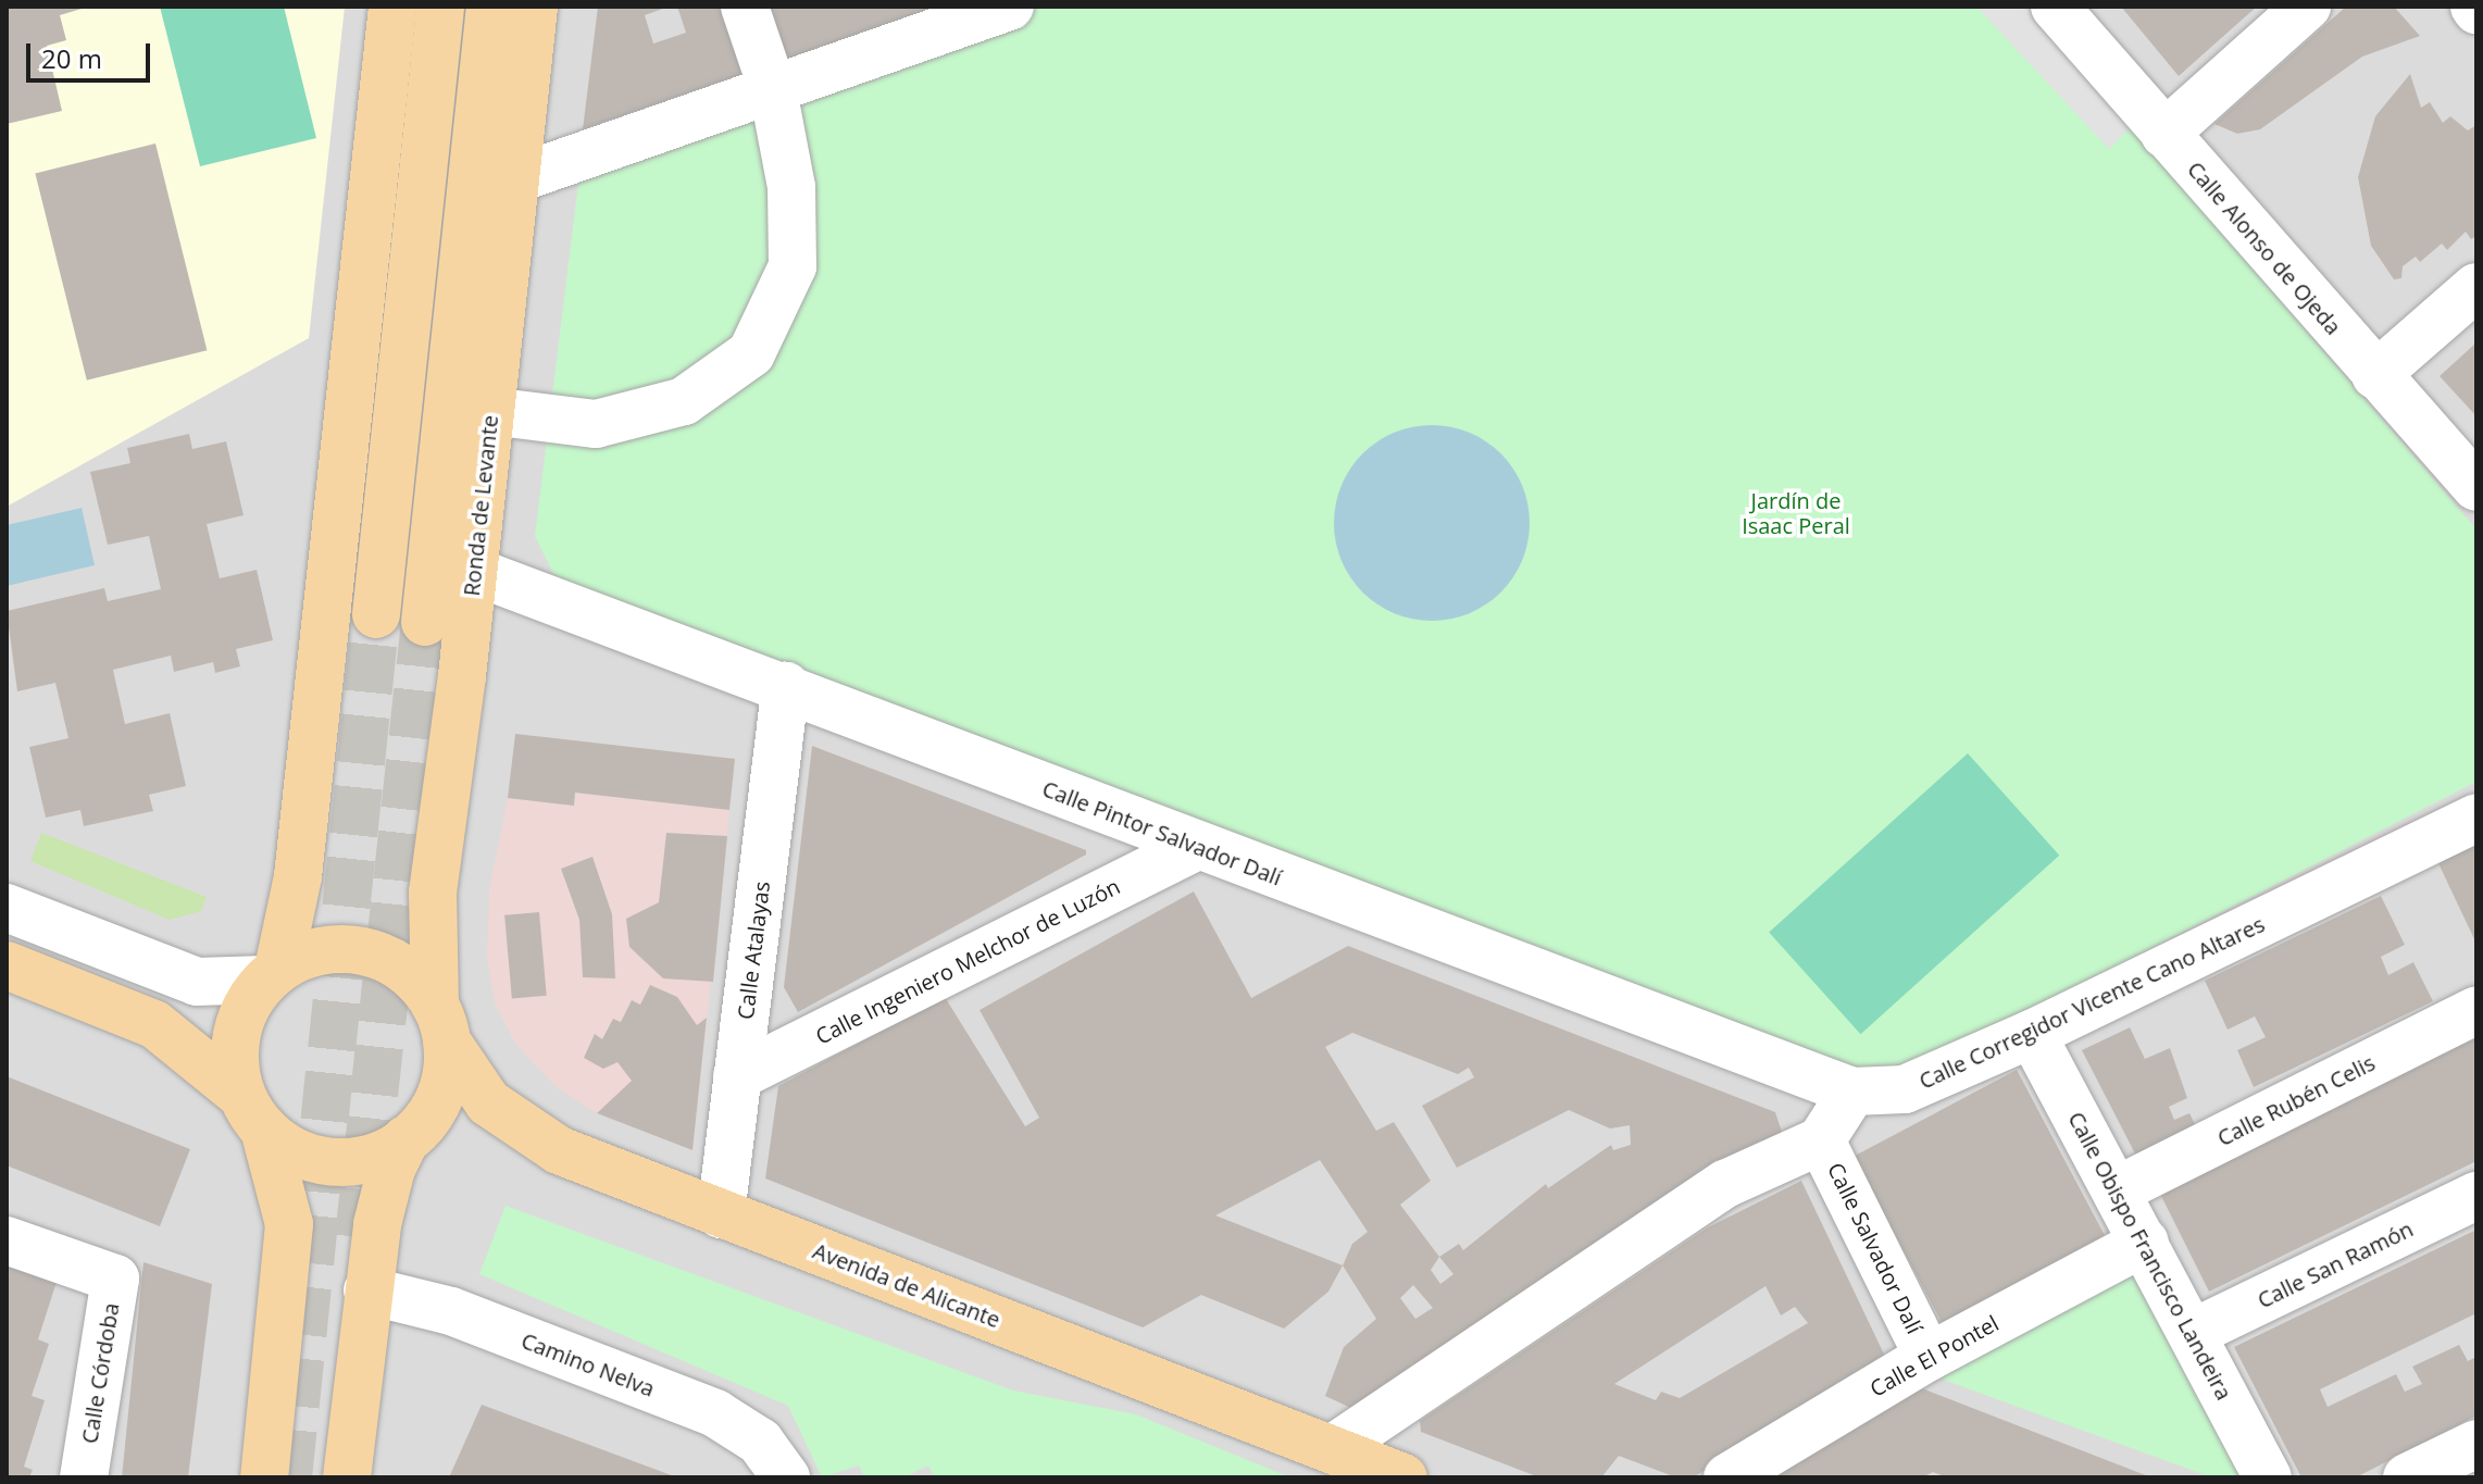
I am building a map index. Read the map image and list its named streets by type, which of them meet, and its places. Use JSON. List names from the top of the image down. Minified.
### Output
{"streets":{"main road":["Ronda de Levante","Avenida de Alicante"],"street":["Calle Alonso de Ojeda","Calle Pintor Salvador Dalí","Calle Atalayas","Calle Ingeniero Melchor de Luzón","Calle Corregidor Vicente Cano Altares","Calle Rubén Celis","Calle Salvador Dalí","Calle Obispo Francisco Landeira","Calle San Ramón","Calle El Pontel","Camino Nelva","Calle Córdoba"]},"crossings":[["Ronda de Levante","Calle Pintor Salvador Dalí"],["Ronda de Levante","Avenida de Alicante"],["Calle Pintor Salvador Dalí","Calle Atalayas"],["Calle Pintor Salvador Dalí","Calle Ingeniero Melchor de Luzón"],["Calle Pintor Salvador Dalí","Calle Corregidor Vicente Cano Altares"],["Calle Atalayas","Calle Ingeniero Melchor de Luzón"],["Calle Atalayas","Avenida de Alicante"],["Calle Corregidor Vicente Cano Altares","Calle Obispo Francisco Landeira"],["Calle Rubén Celis","Calle Obispo Francisco Landeira"],["Calle Salvador Dalí","Calle El Pontel"],["Calle Obispo Francisco Landeira","Calle San Ramón"],["Calle Obispo Francisco Landeira","Calle El Pontel"]],"parks":["Jardín de Isaac Peral"],"scale_bar":"20 m"}
